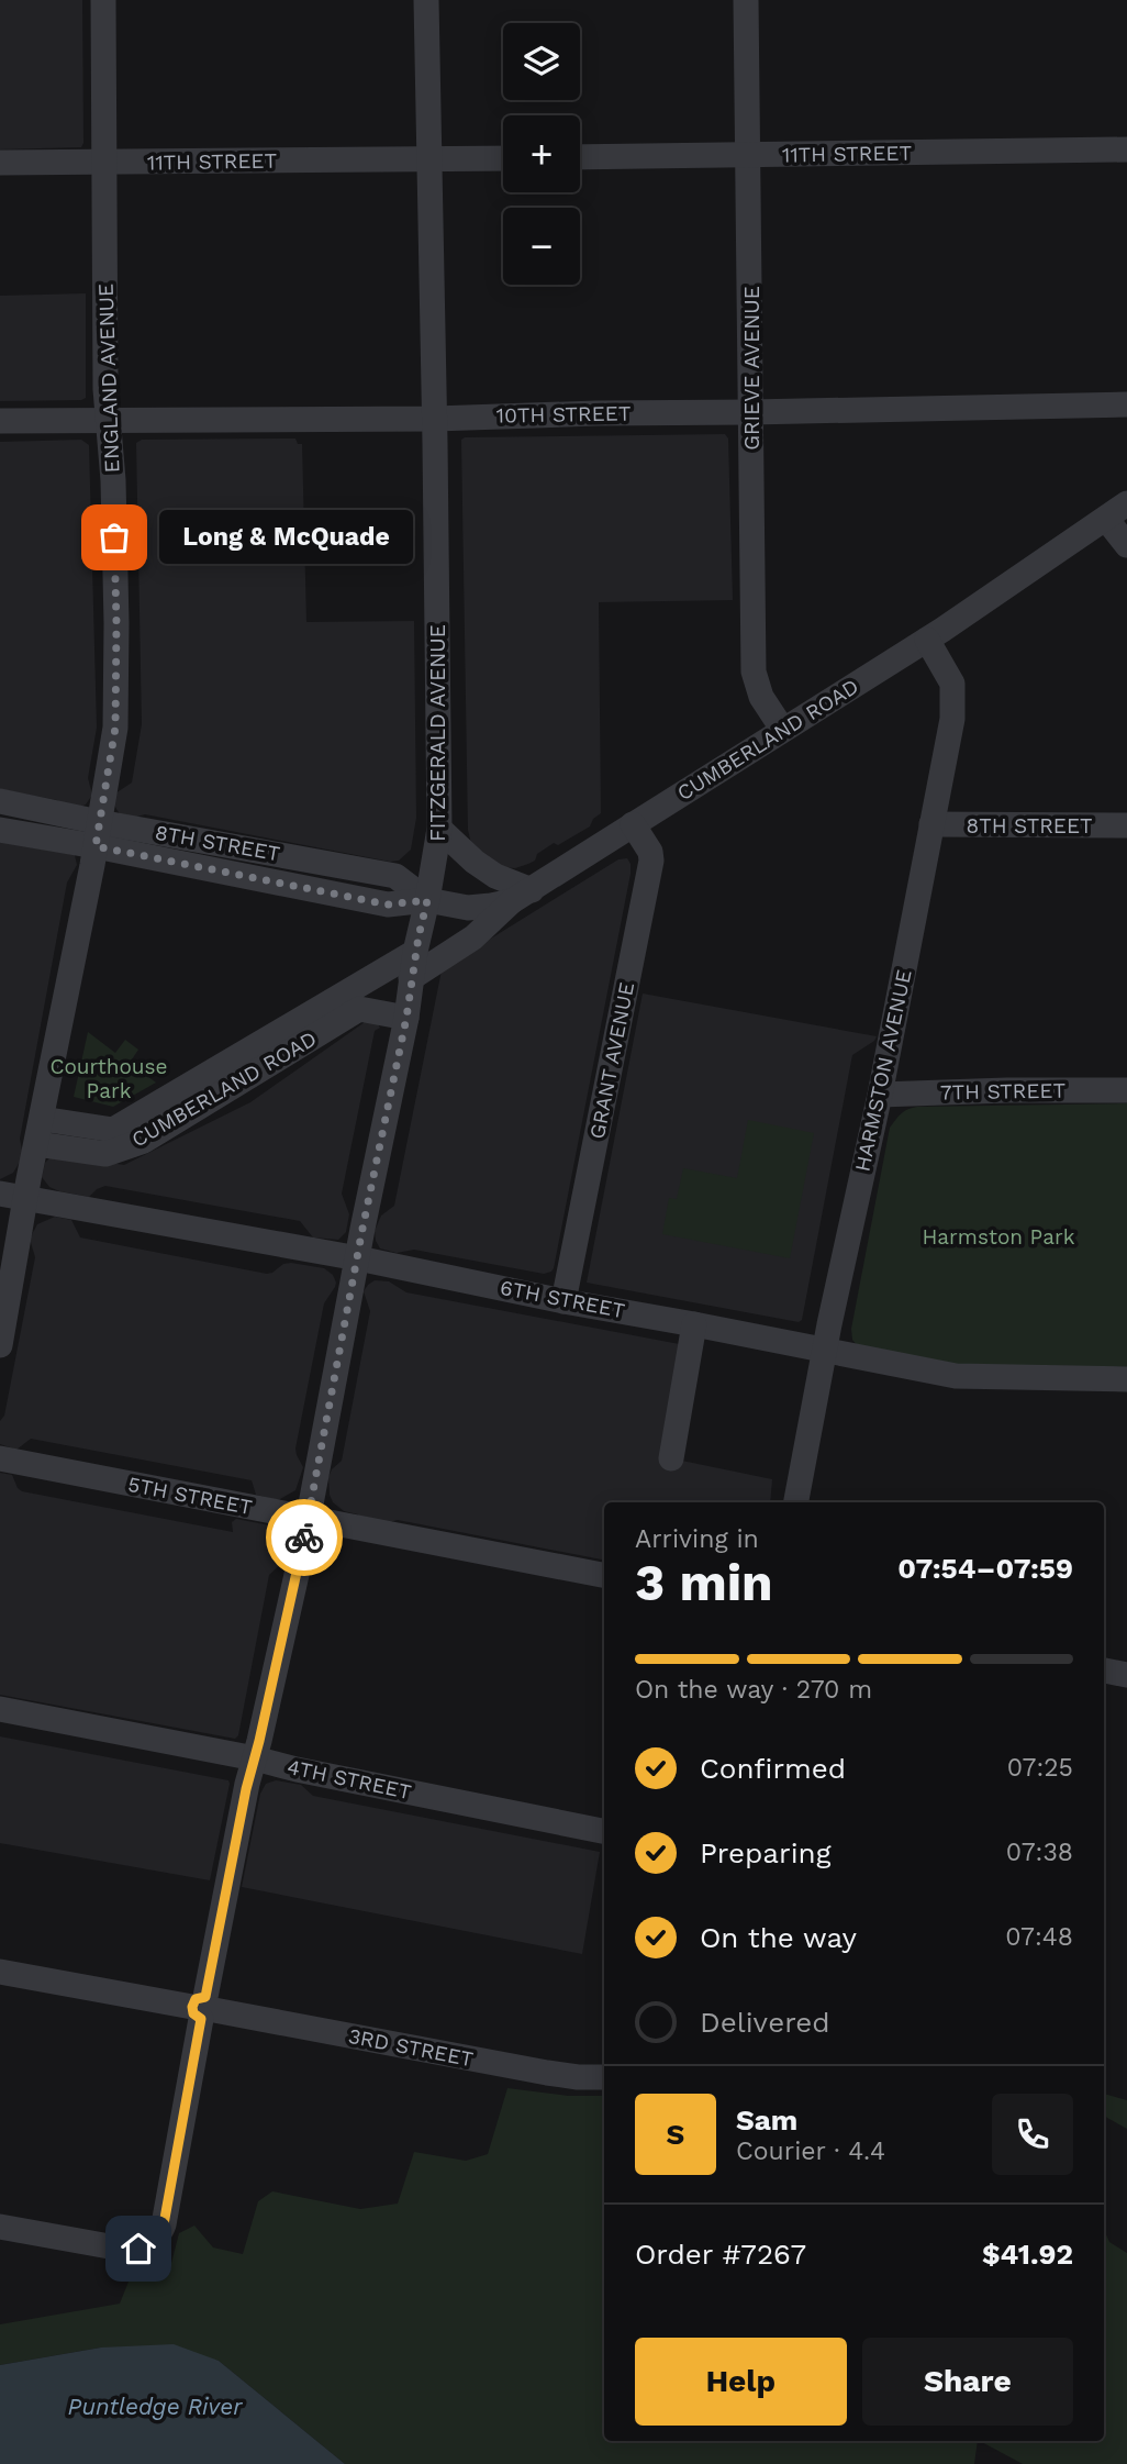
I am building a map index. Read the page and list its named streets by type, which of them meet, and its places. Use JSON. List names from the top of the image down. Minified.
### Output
{"streets":{"street":["11TH STREET","GRIEVE AVENUE","ENGLAND AVENUE","10TH STREET","FITZGERALD AVENUE","CUMBERLAND ROAD","8TH STREET","GRANT AVENUE","HARMSTON AVENUE","7TH STREET","6TH STREET","5TH STREET","4TH STREET","3RD STREET"]},"crossings":[["11TH STREET","GRIEVE AVENUE"],["11TH STREET","ENGLAND AVENUE"],["11TH STREET","FITZGERALD AVENUE"],["GRIEVE AVENUE","10TH STREET"],["GRIEVE AVENUE","CUMBERLAND ROAD"],["ENGLAND AVENUE","10TH STREET"],["ENGLAND AVENUE","CUMBERLAND ROAD"],["ENGLAND AVENUE","8TH STREET"],["ENGLAND AVENUE","6TH STREET"],["10TH STREET","FITZGERALD AVENUE"],["FITZGERALD AVENUE","CUMBERLAND ROAD"],["FITZGERALD AVENUE","8TH STREET"],["FITZGERALD AVENUE","6TH STREET"],["FITZGERALD AVENUE","5TH STREET"],["FITZGERALD AVENUE","4TH STREET"],["FITZGERALD AVENUE","3RD STREET"],["CUMBERLAND ROAD","8TH STREET"],["CUMBERLAND ROAD","GRANT AVENUE"],["CUMBERLAND ROAD","HARMSTON AVENUE"],["8TH STREET","HARMSTON AVENUE"],["GRANT AVENUE","6TH STREET"],["HARMSTON AVENUE","7TH STREET"],["HARMSTON AVENUE","6TH STREET"]],"water":["Puntledge River"],"parks":["Courthouse Park","Harmston Park"],"places":["Long & McQuade"],"page":{"map_buttons":["+","−"],"bubble":"Long & McQuade","heading":["3 min","Arriving in","07:54–07:59"],"panel":["Sam","Courier · 4.4","Order #7267","$41.92"],"bar":"On the way · 270 m","list":[["Confirmed","07:25"],["Preparing","07:38"],["On the way","07:48"],"Delivered"],"round":"S","buttons":["Help","Share"]}}
